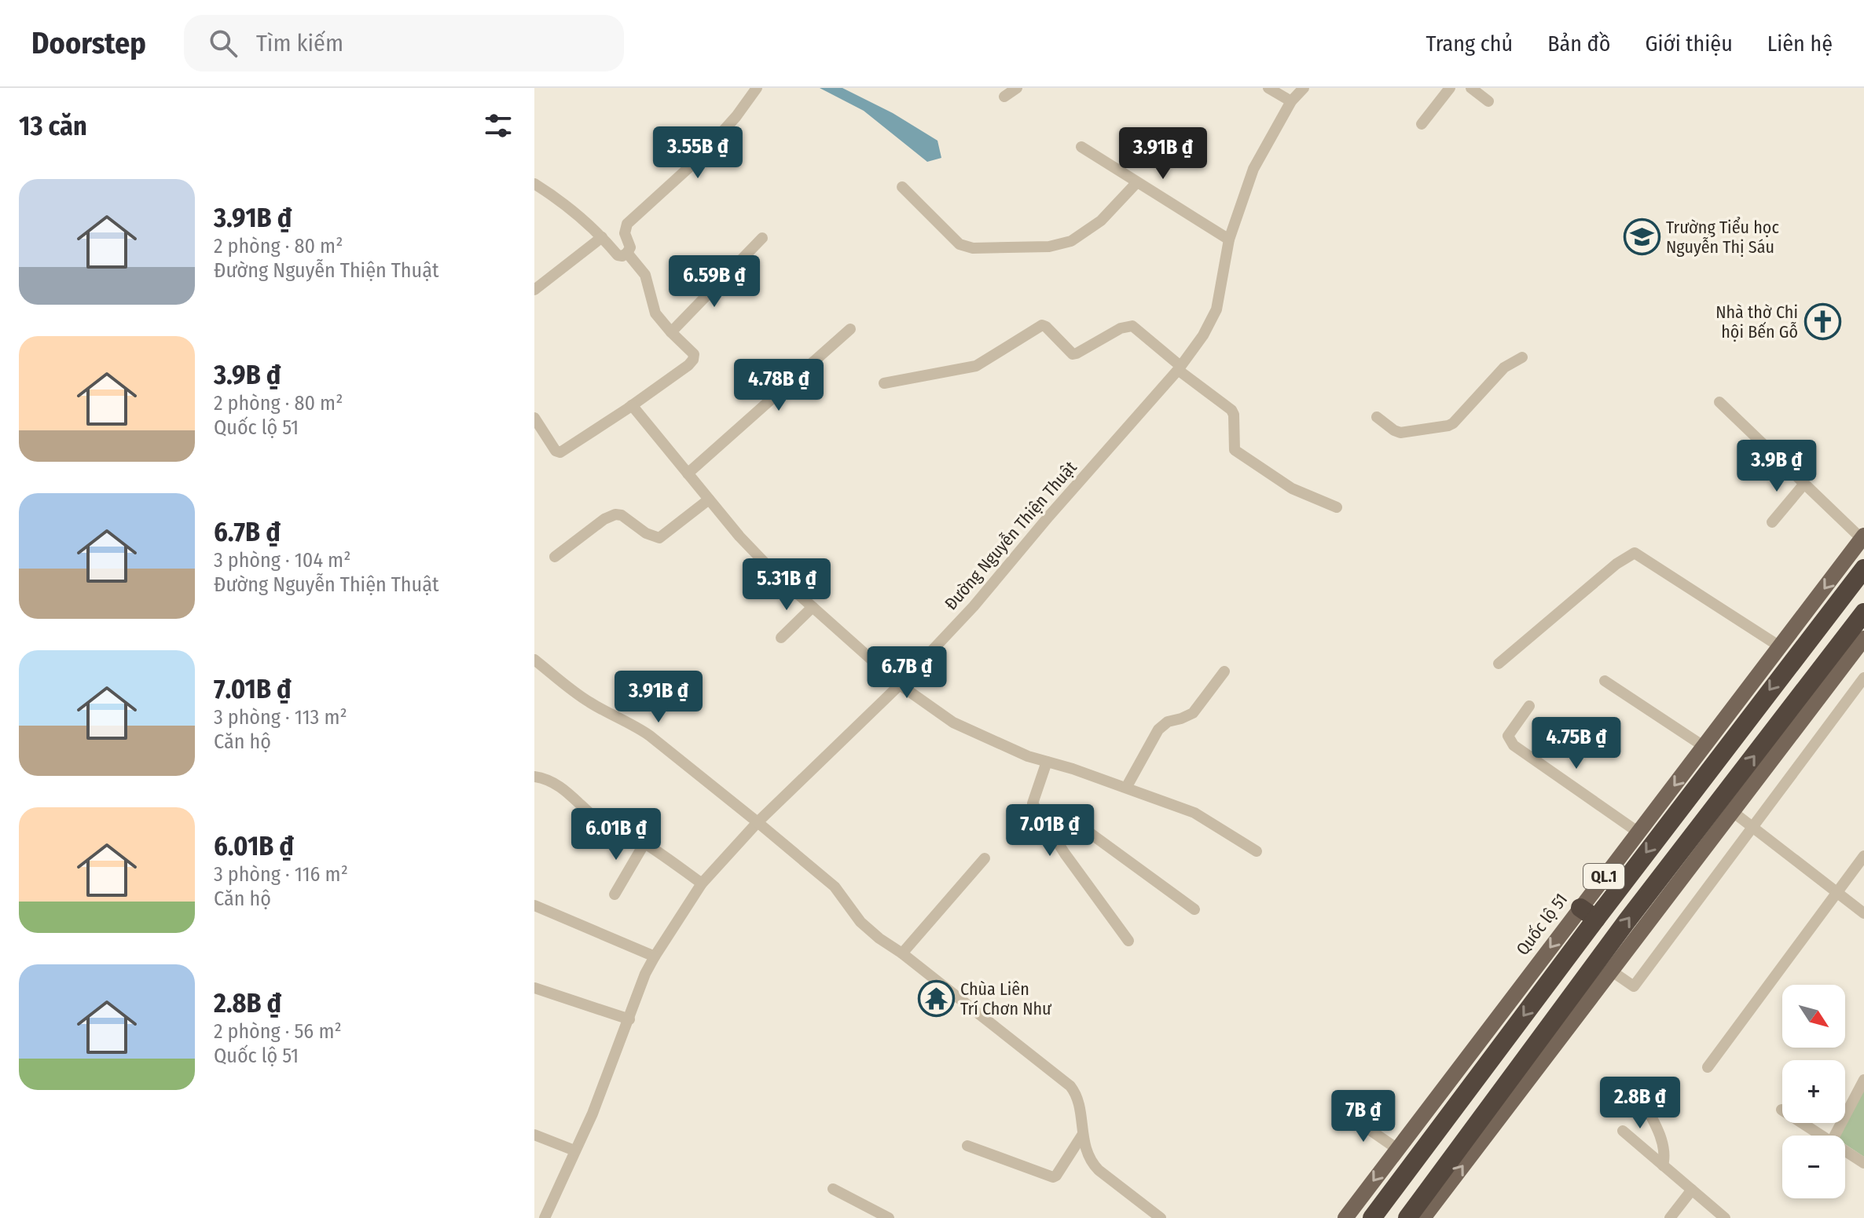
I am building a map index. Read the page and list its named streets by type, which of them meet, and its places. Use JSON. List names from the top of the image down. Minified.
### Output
{"streets":{"highway":["QL.1","Quốc lộ 51"],"street":["Đường Nguyễn Thiện Thuật"]},"places":{"school or university":["Trường Tiểu học Nguyễn Thị Sáu"],"church":["Nhà thờ Chi hội Bến Gỗ"],"temple":["Chùa Liên Trí Chơn Như"]},"north":"bottom right","page":{"header":"Doorstep","search":"Tìm kiếm","nav":["Trang chủ","Bản đồ","Giới thiệu","Liên hệ"],"heading":"13 căn","price":["3.55B ₫","3.91B ₫","6.59B ₫","4.78B ₫","3.9B ₫","5.31B ₫","6.7B ₫","3.91B ₫","4.75B ₫","7.01B ₫","6.01B ₫","2.8B ₫","7B ₫"],"list":[{"name":"3.91B ₫","note":"2 phòng · 80 m² · Đường Nguyễn Thiện Thuật"},{"name":"3.9B ₫","note":"2 phòng · 80 m² · Quốc lộ 51"},{"name":"6.7B ₫","note":"3 phòng · 104 m² · Đường Nguyễn Thiện Thuật"},{"name":"7.01B ₫","note":"3 phòng · 113 m² · Căn hộ"},{"name":"6.01B ₫","note":"3 phòng · 116 m² · Căn hộ"},{"name":"2.8B ₫","note":"2 phòng · 56 m² · Quốc lộ 51"}],"map_buttons":["+","−"]}}
